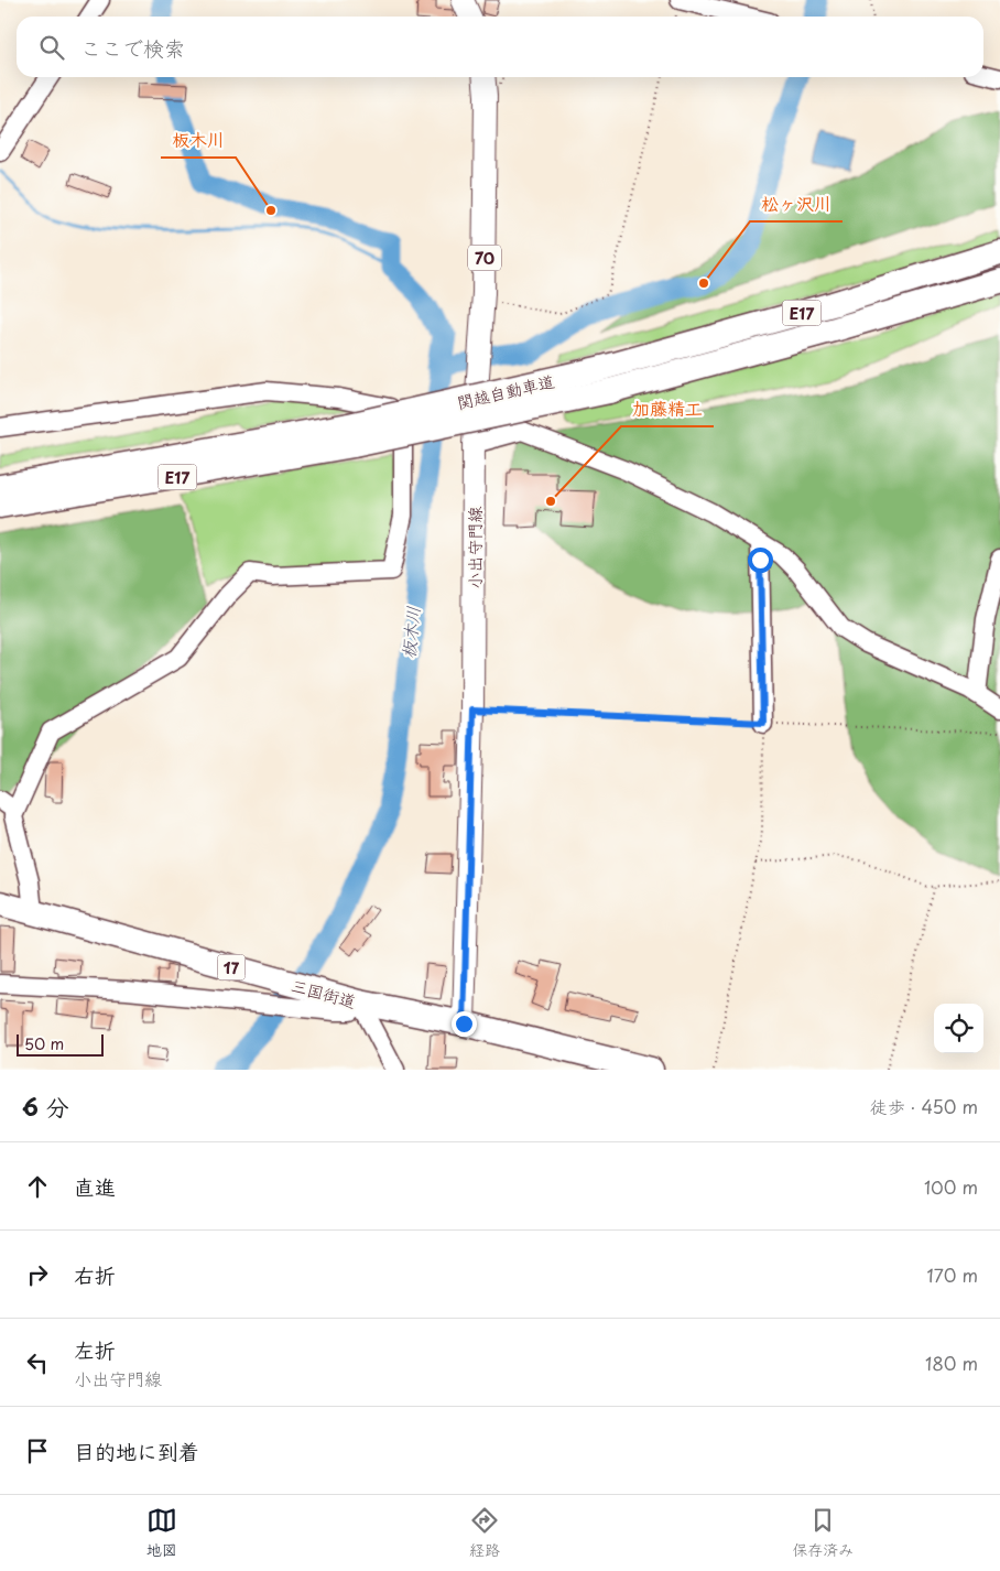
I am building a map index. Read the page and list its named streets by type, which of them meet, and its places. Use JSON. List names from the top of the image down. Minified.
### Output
{"streets":{"highway":["E17","関越自動車道","17","三国街道"],"main road":["70","小出守門線"]},"crossings":[["小出守門線","三国街道"]],"water":["板木川"],"places":["板木川","松ヶ沢川","加藤精工"],"scale_bar":"50 m","page":{"search":"ここで検索","scale":"50 m","heading":["6 分","徒歩 · 450 m"],"list":[["直進","100 m"],["右折","170 m"],["左折","小出守門線","180 m"],"目的地に到着"],"nav":["地図","経路","保存済み"]}}
